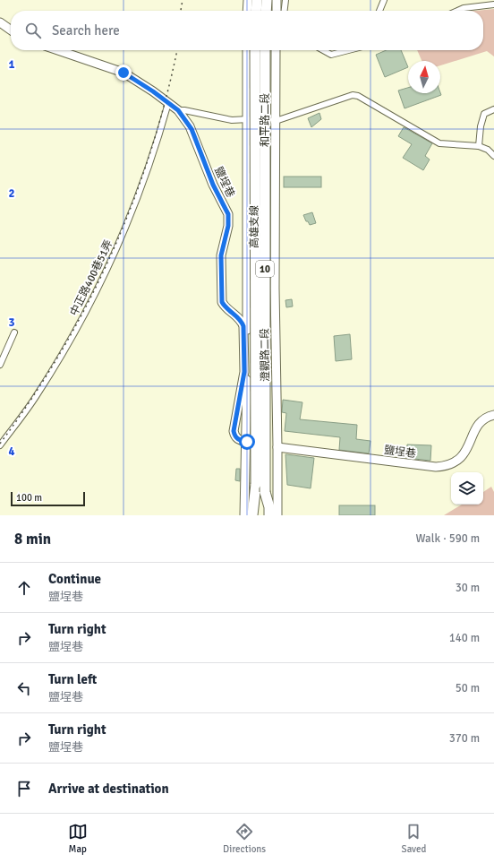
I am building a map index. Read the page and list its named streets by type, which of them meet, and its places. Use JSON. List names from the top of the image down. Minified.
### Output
{"streets":{"highway":["高雄支線","10"],"street":["和平路二段","鹽埕巷","中正路400巷51弄","澄觀路二段"]},"crossings":[["和平路二段","澄觀路二段"],["鹽埕巷","中正路400巷51弄"],["鹽埕巷","澄觀路二段"]],"scale_bar":"100 m","north":"top","page":{"search":"Search here","scale":"100 m","heading":["8 min","Walk · 590 m"],"list":[["Continue","鹽埕巷","30 m"],["Turn right","鹽埕巷","140 m"],["Turn left","鹽埕巷","50 m"],["Turn right","鹽埕巷","370 m"],"Arrive at destination"],"nav":["Map","Directions","Saved"]},"grid":{"rows":["1","2","3","4"]}}
